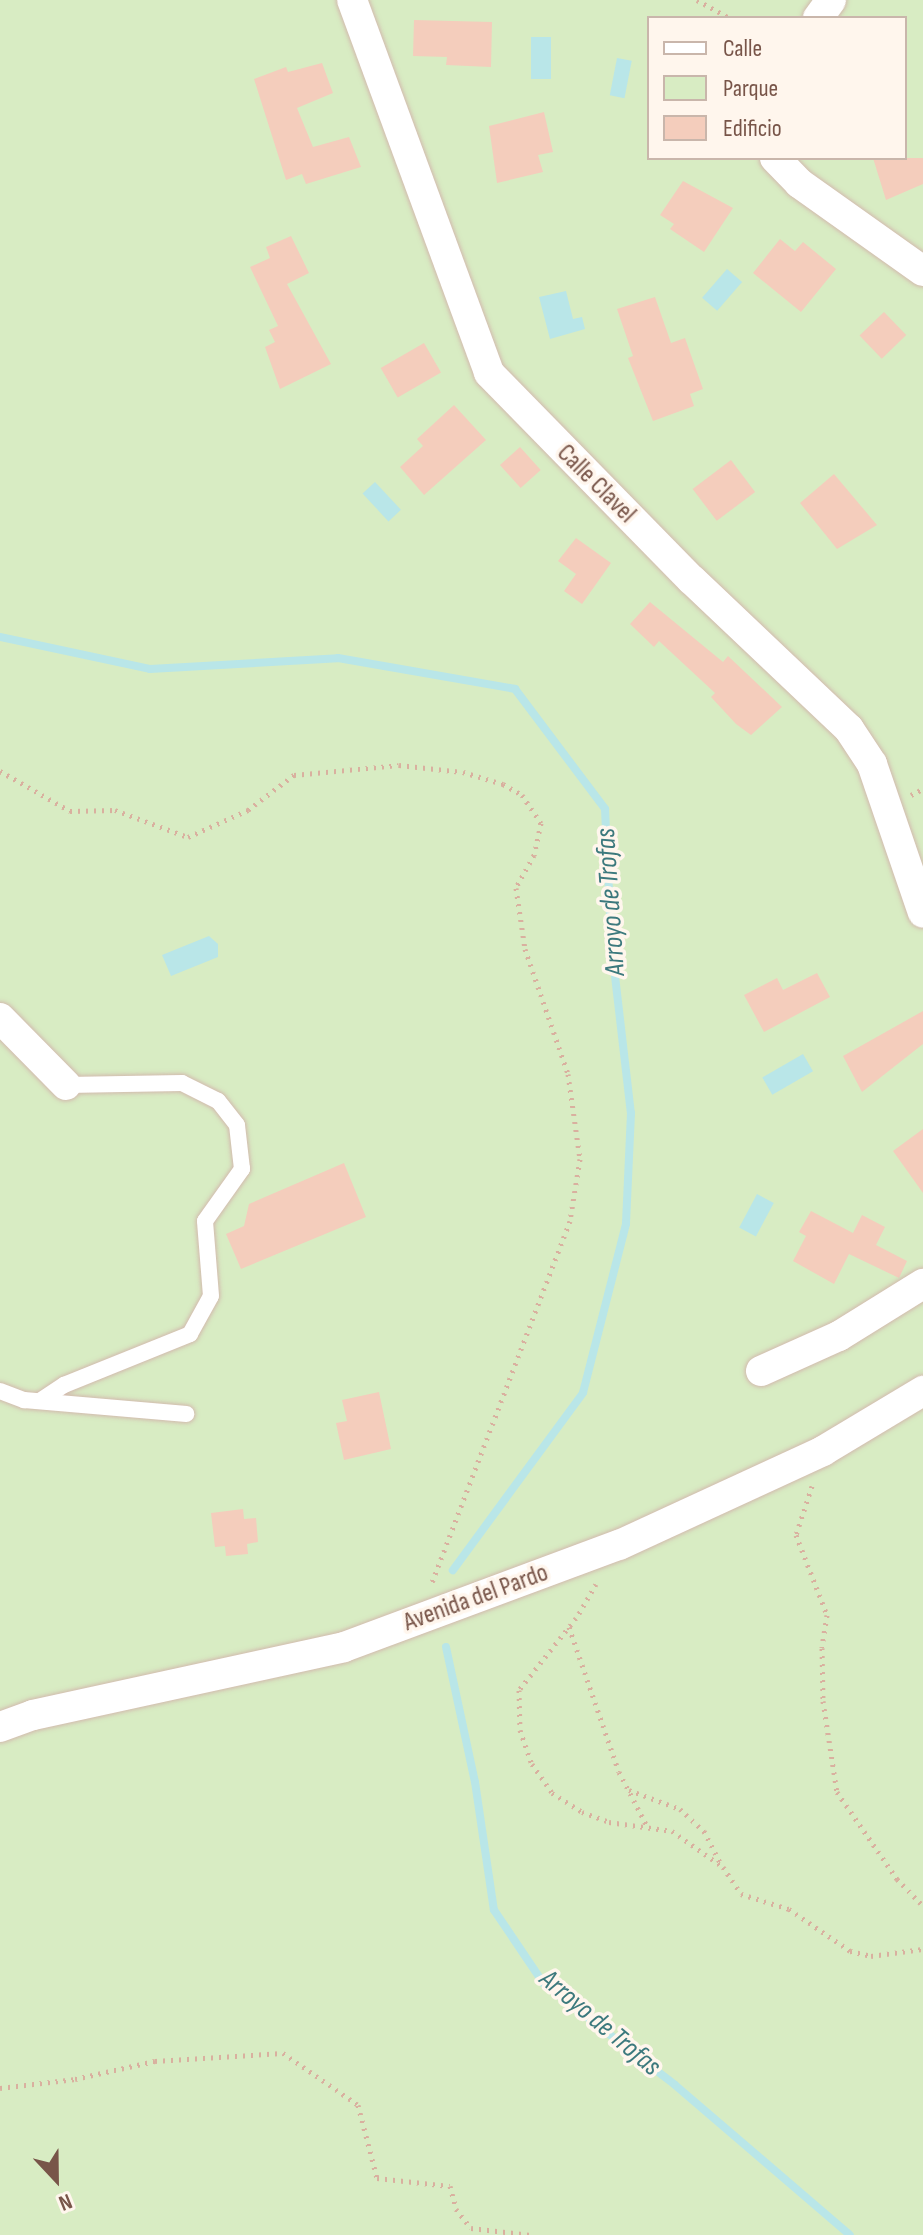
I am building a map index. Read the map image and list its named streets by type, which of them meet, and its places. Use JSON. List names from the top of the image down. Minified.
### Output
{"streets":{"street":["Calle Clavel","Avenida del Pardo"]},"water":["Arroyo de Trofas"],"legend":["Calle","Parque","Edificio"],"north":"bottom"}
